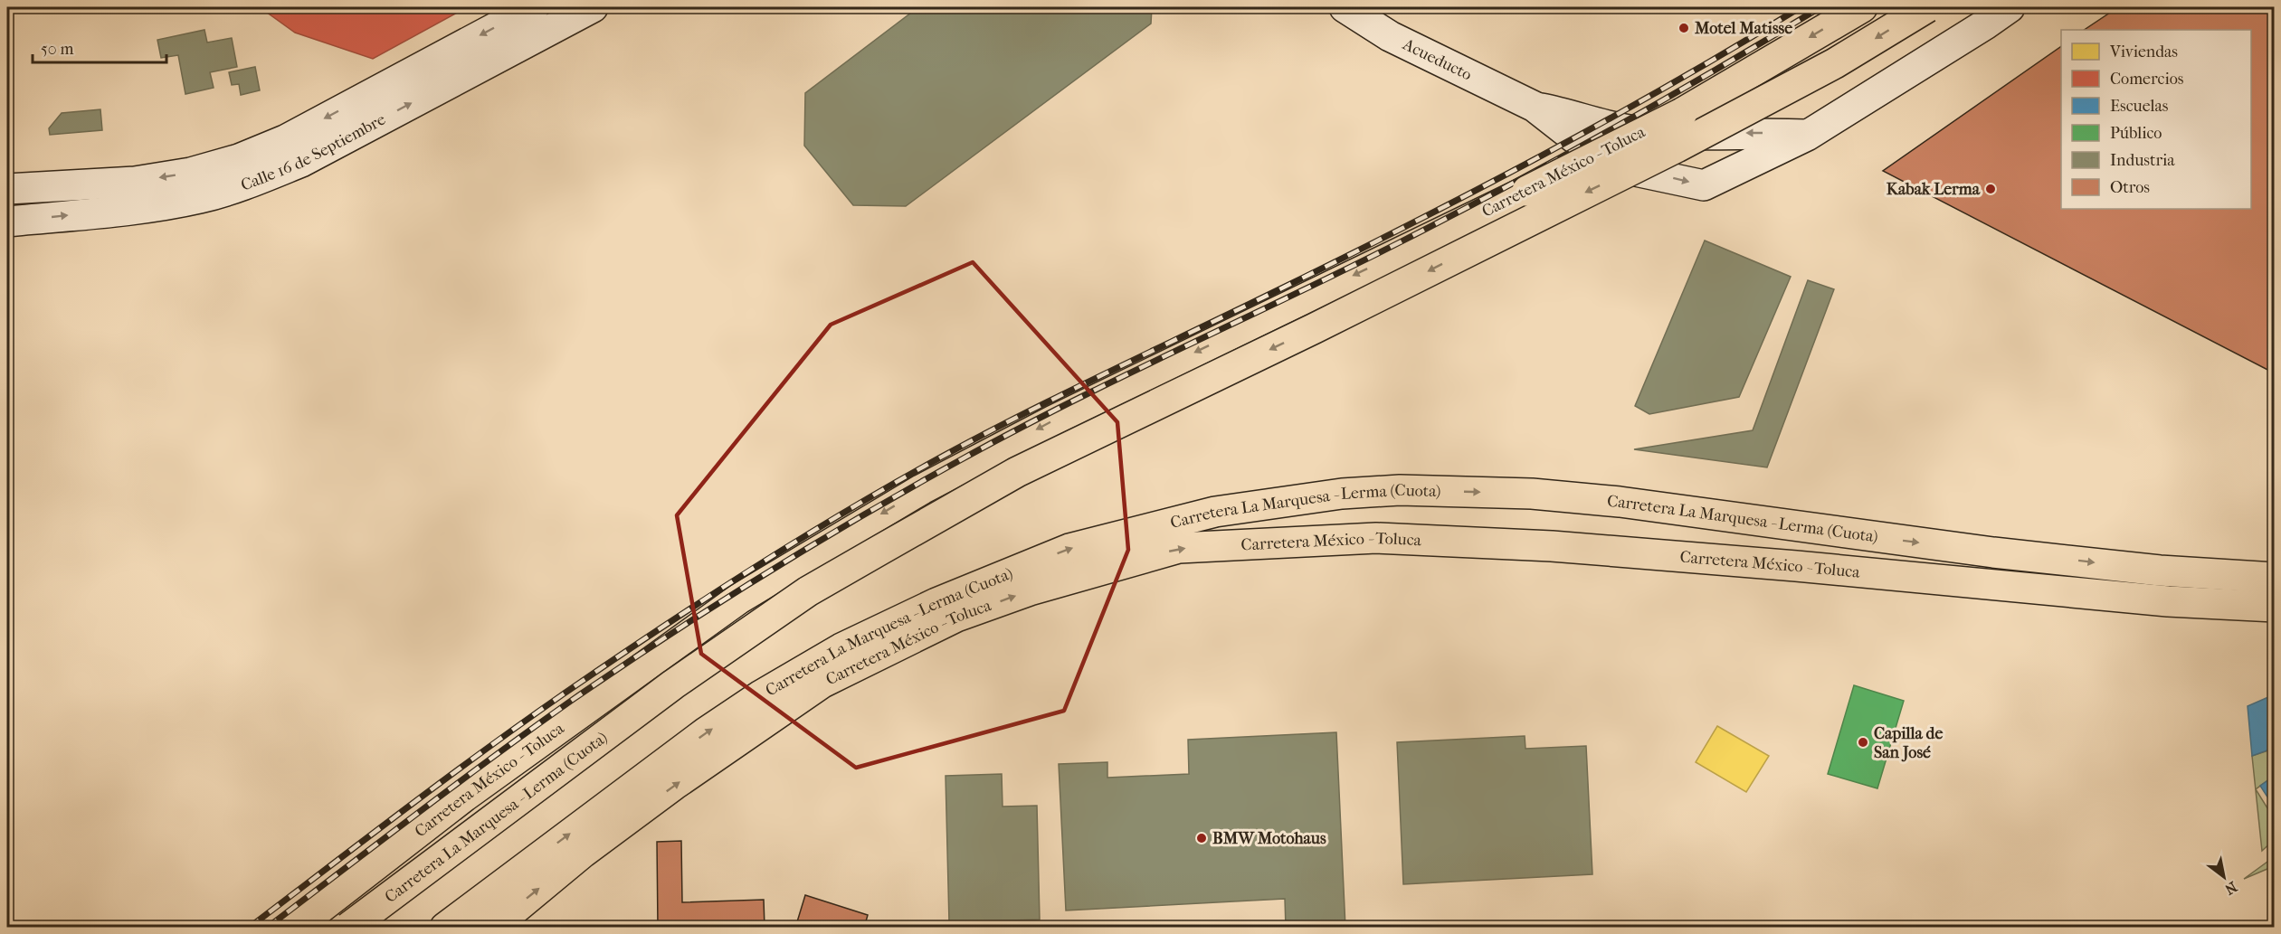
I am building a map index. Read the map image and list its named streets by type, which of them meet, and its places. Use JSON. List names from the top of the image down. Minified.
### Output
{"streets":{"main road":["Acueducto","Calle 16 de Septiembre","Carretera México - Toluca","Carretera La Marquesa - Lerma (Cuota)"]},"places":["Motel Matisse","Kabak Lerma","Capilla de San José","BMW Motohaus"],"legend":["Viviendas","Comercios","Escuelas","Público","Industria","Otros"],"scale_bar":"50 m","north":"bottom right"}
